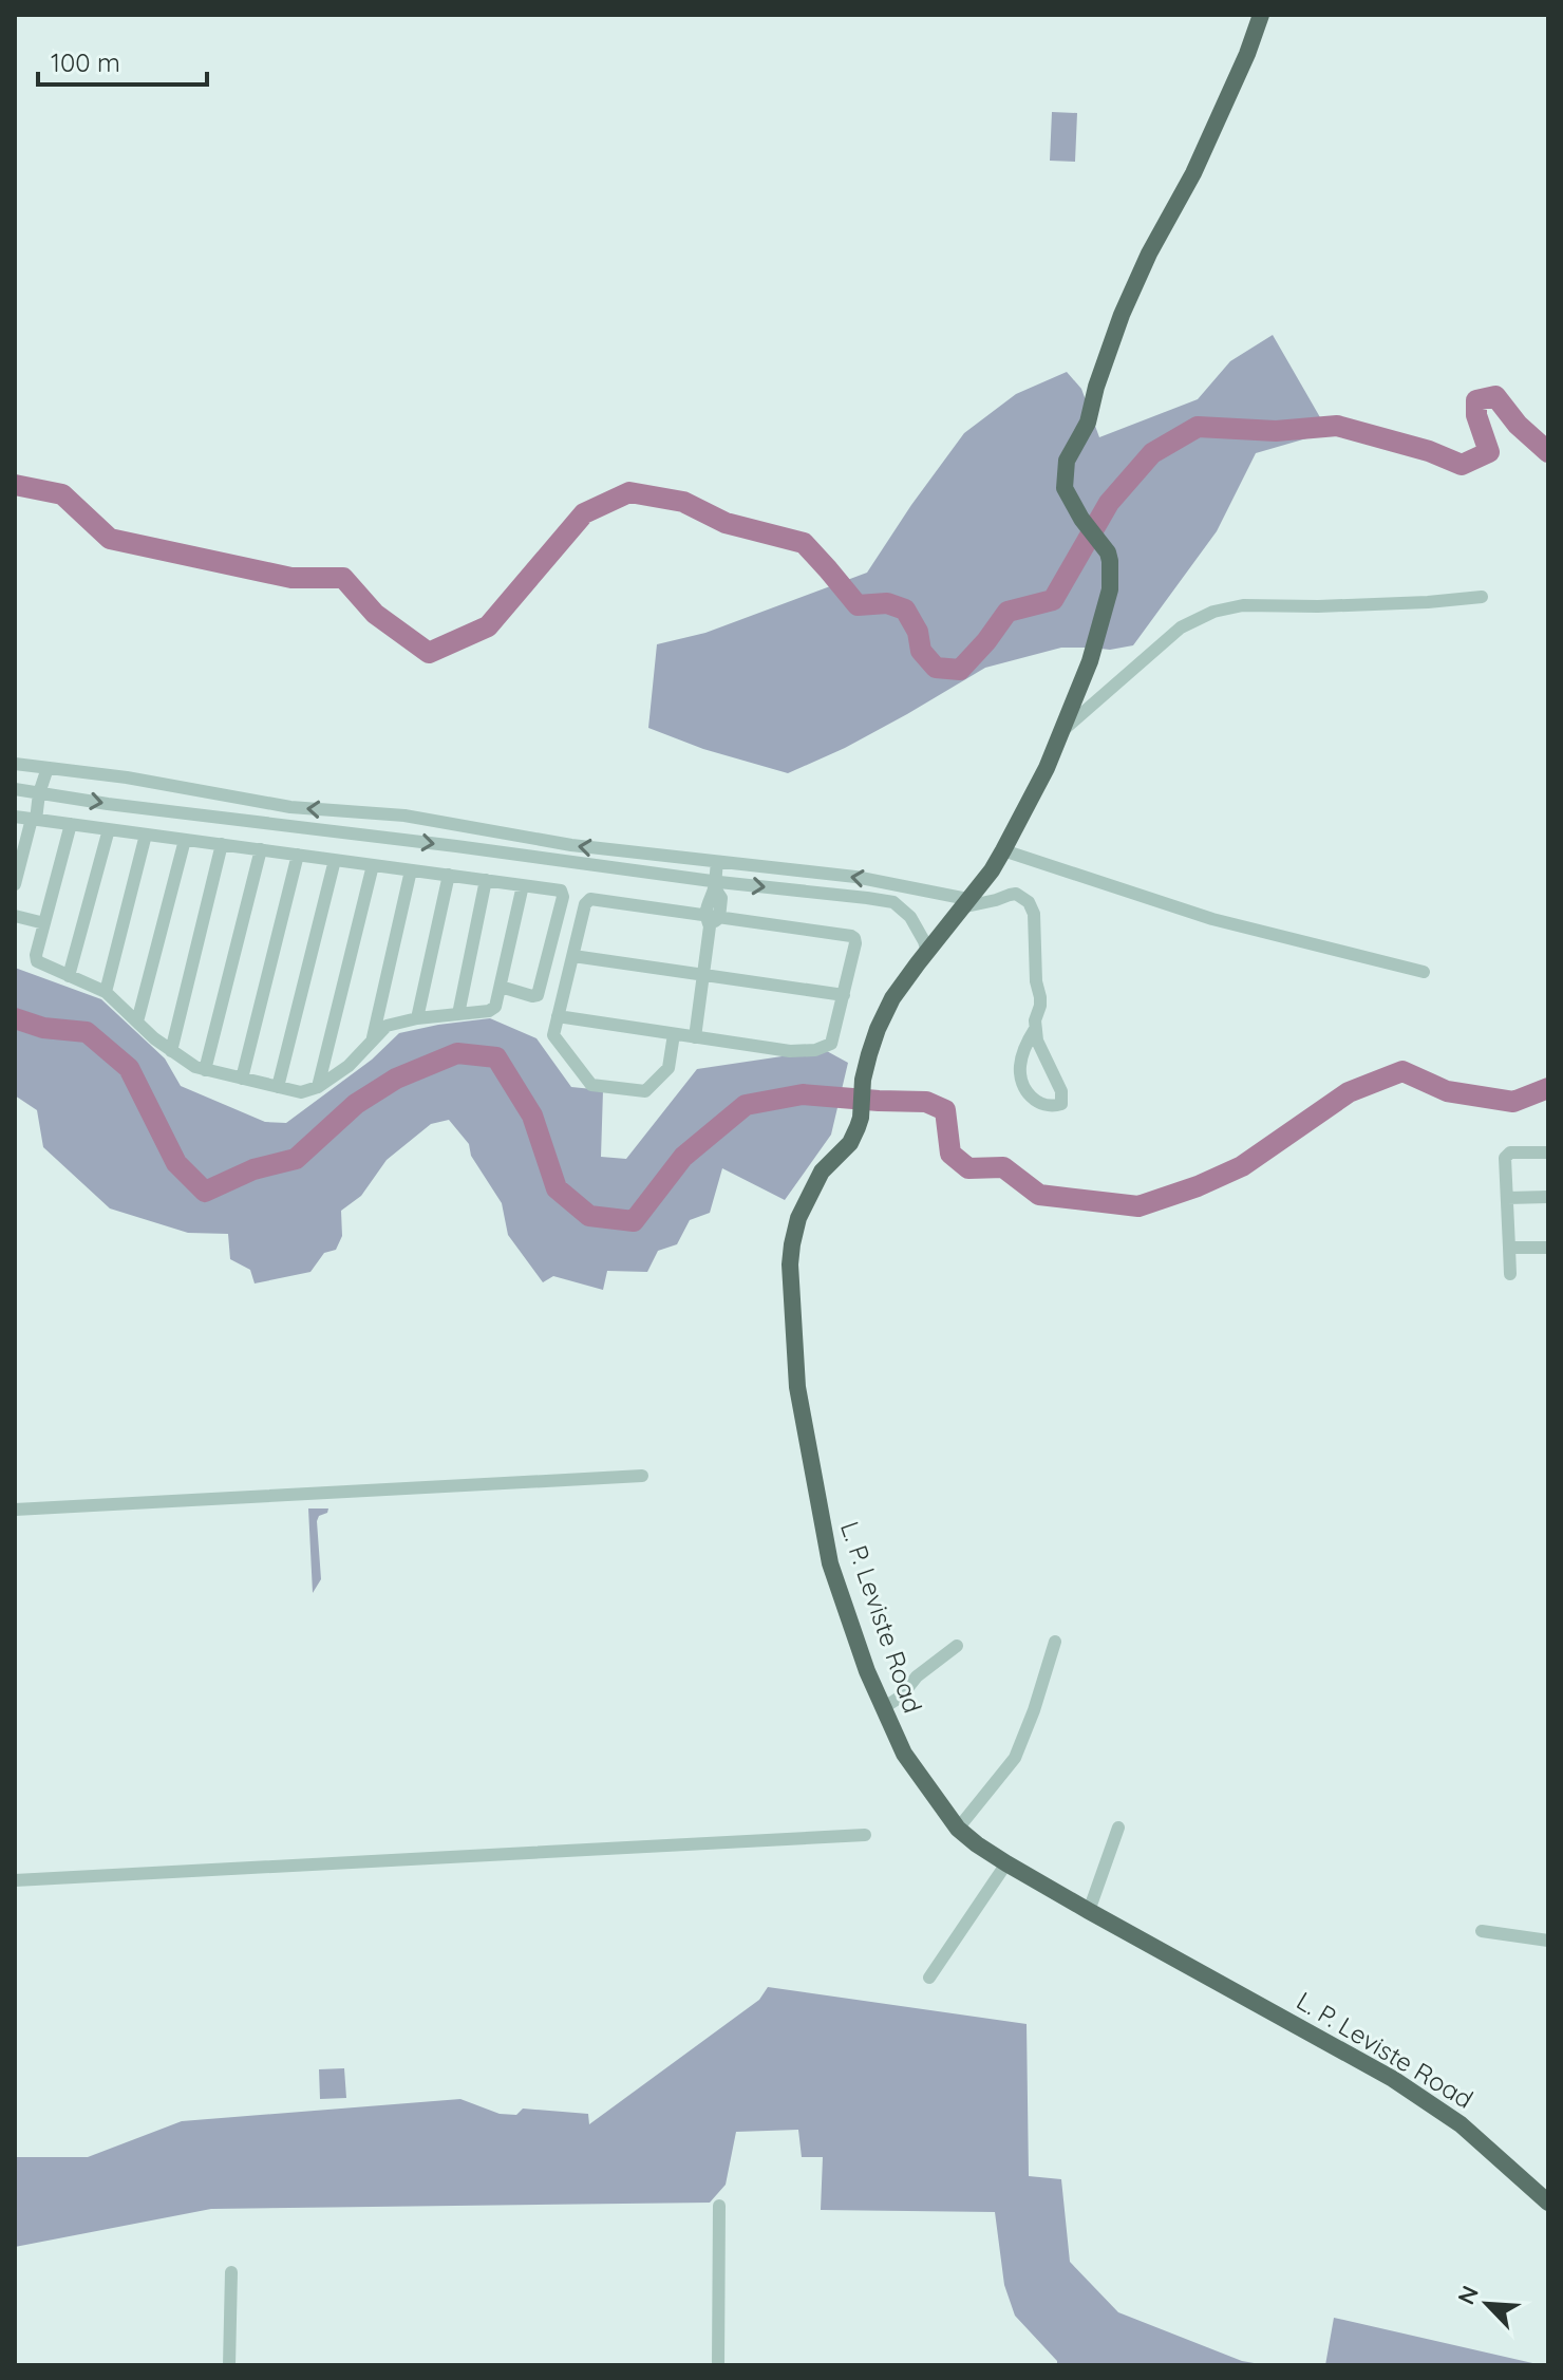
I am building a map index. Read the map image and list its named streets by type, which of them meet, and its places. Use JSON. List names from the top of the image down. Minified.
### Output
{"streets":{"main road":["L. P. Leviste Road"]},"scale_bar":"100 m","north":"top left"}
